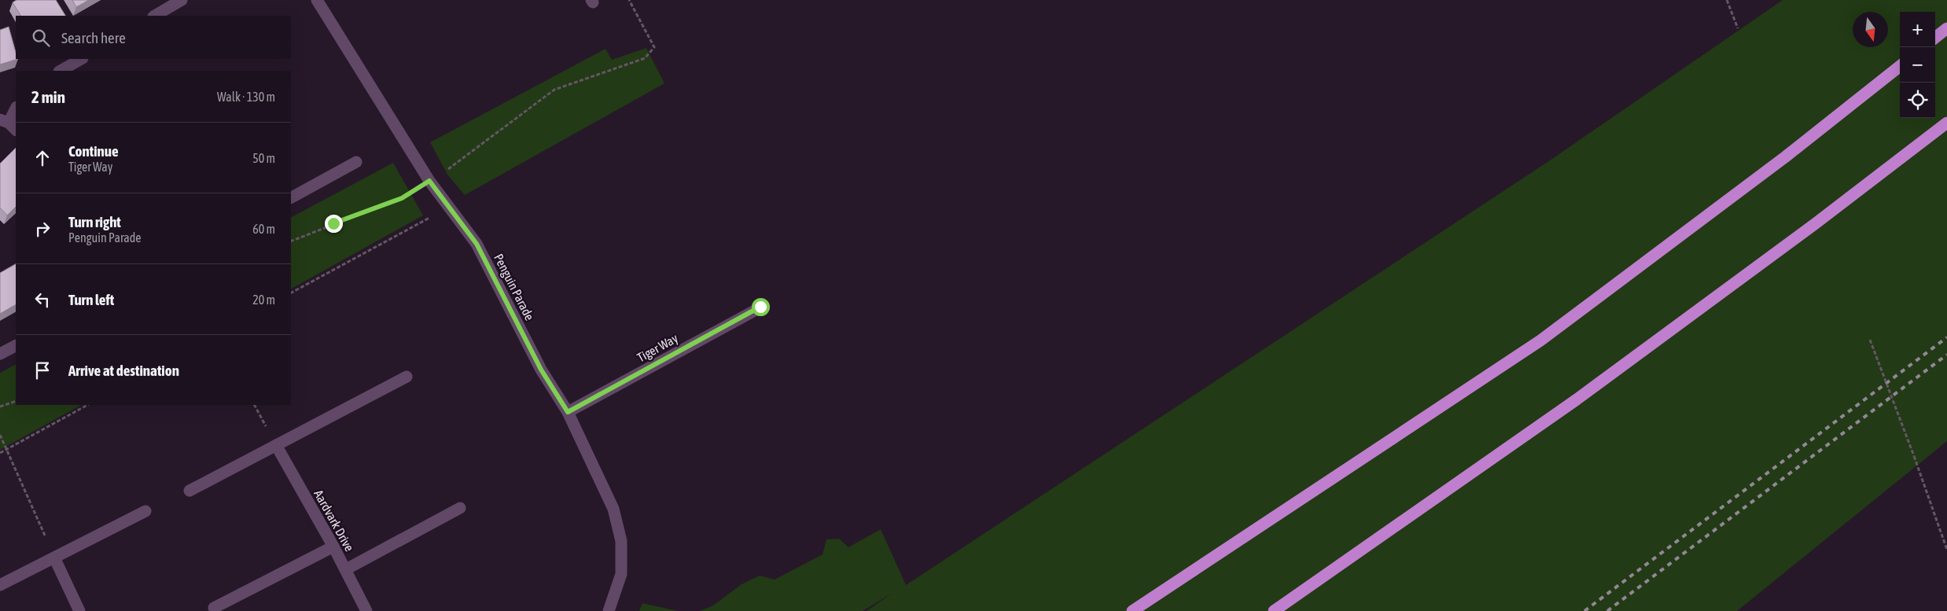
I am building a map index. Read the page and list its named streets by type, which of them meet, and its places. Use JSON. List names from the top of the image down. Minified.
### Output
{"streets":{"street":["Penguin Parade","Tiger Way","Aardvark Drive"]},"crossings":[["Penguin Parade","Tiger Way"]],"north":"bottom","page":{"map_buttons":["+","−"],"search":"Search here","heading":["2 min","Walk · 130 m"],"list":[["Continue","Tiger Way","50 m"],["Turn right","Penguin Parade","60 m"],["Turn left","20 m"],"Arrive at destination"]}}
